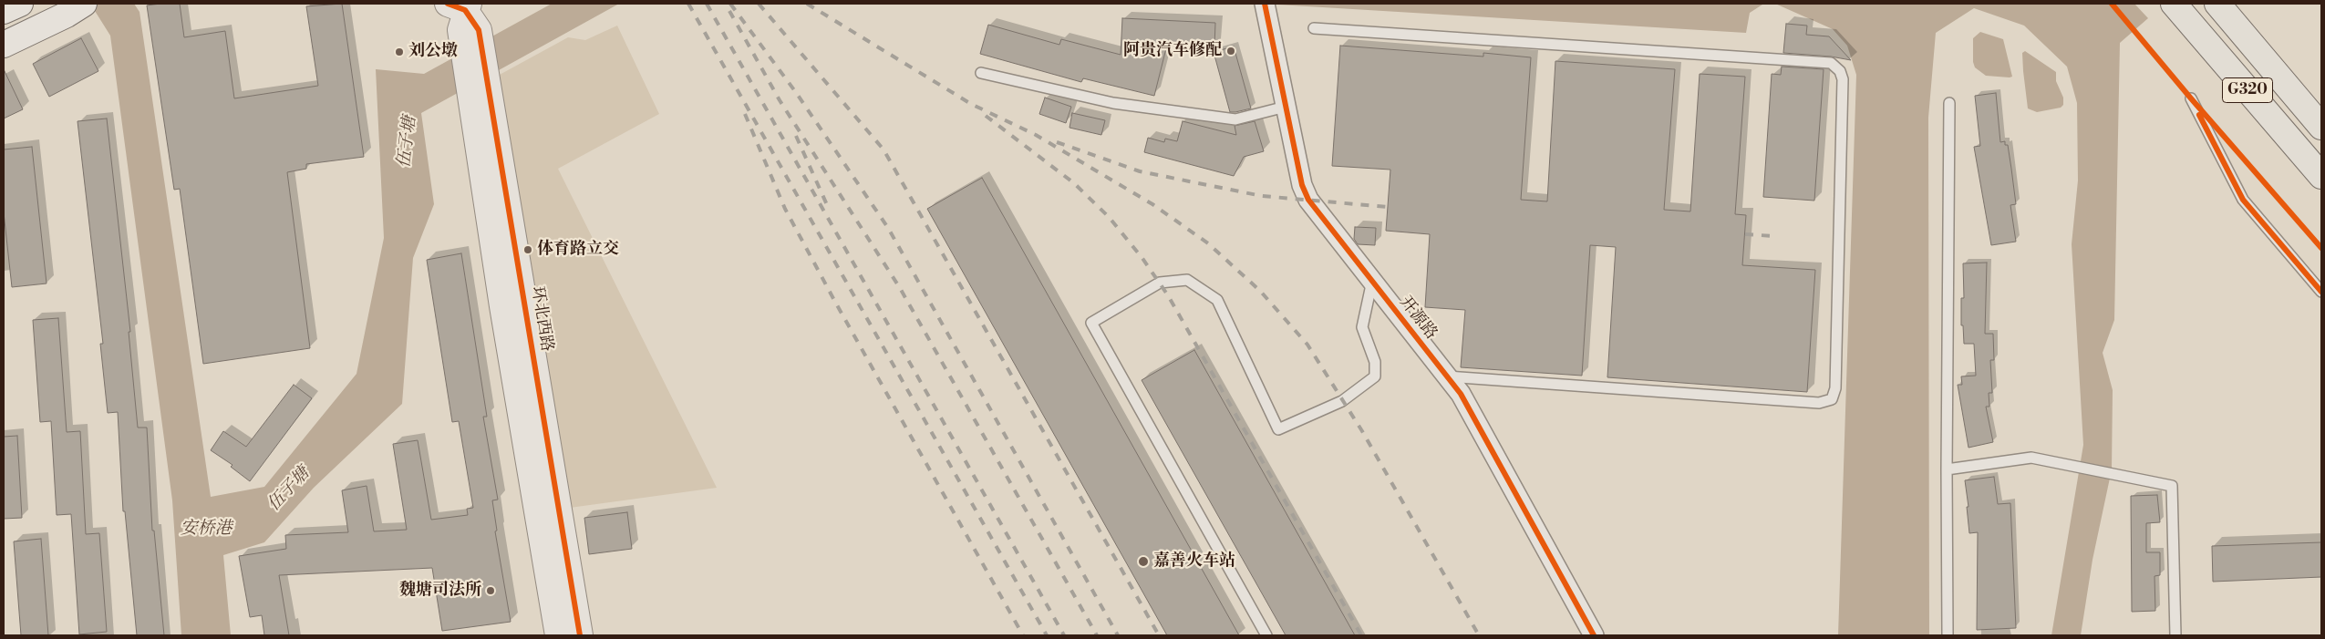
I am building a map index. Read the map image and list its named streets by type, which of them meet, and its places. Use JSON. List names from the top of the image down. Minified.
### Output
{"streets":{"highway":["G320"],"street":["开源路","环北西路"]},"water":["伍子塘","安桥港"],"places":["阿贵汽车修配","刘公墩","体育路立交","嘉善火车站","魏塘司法所"]}
